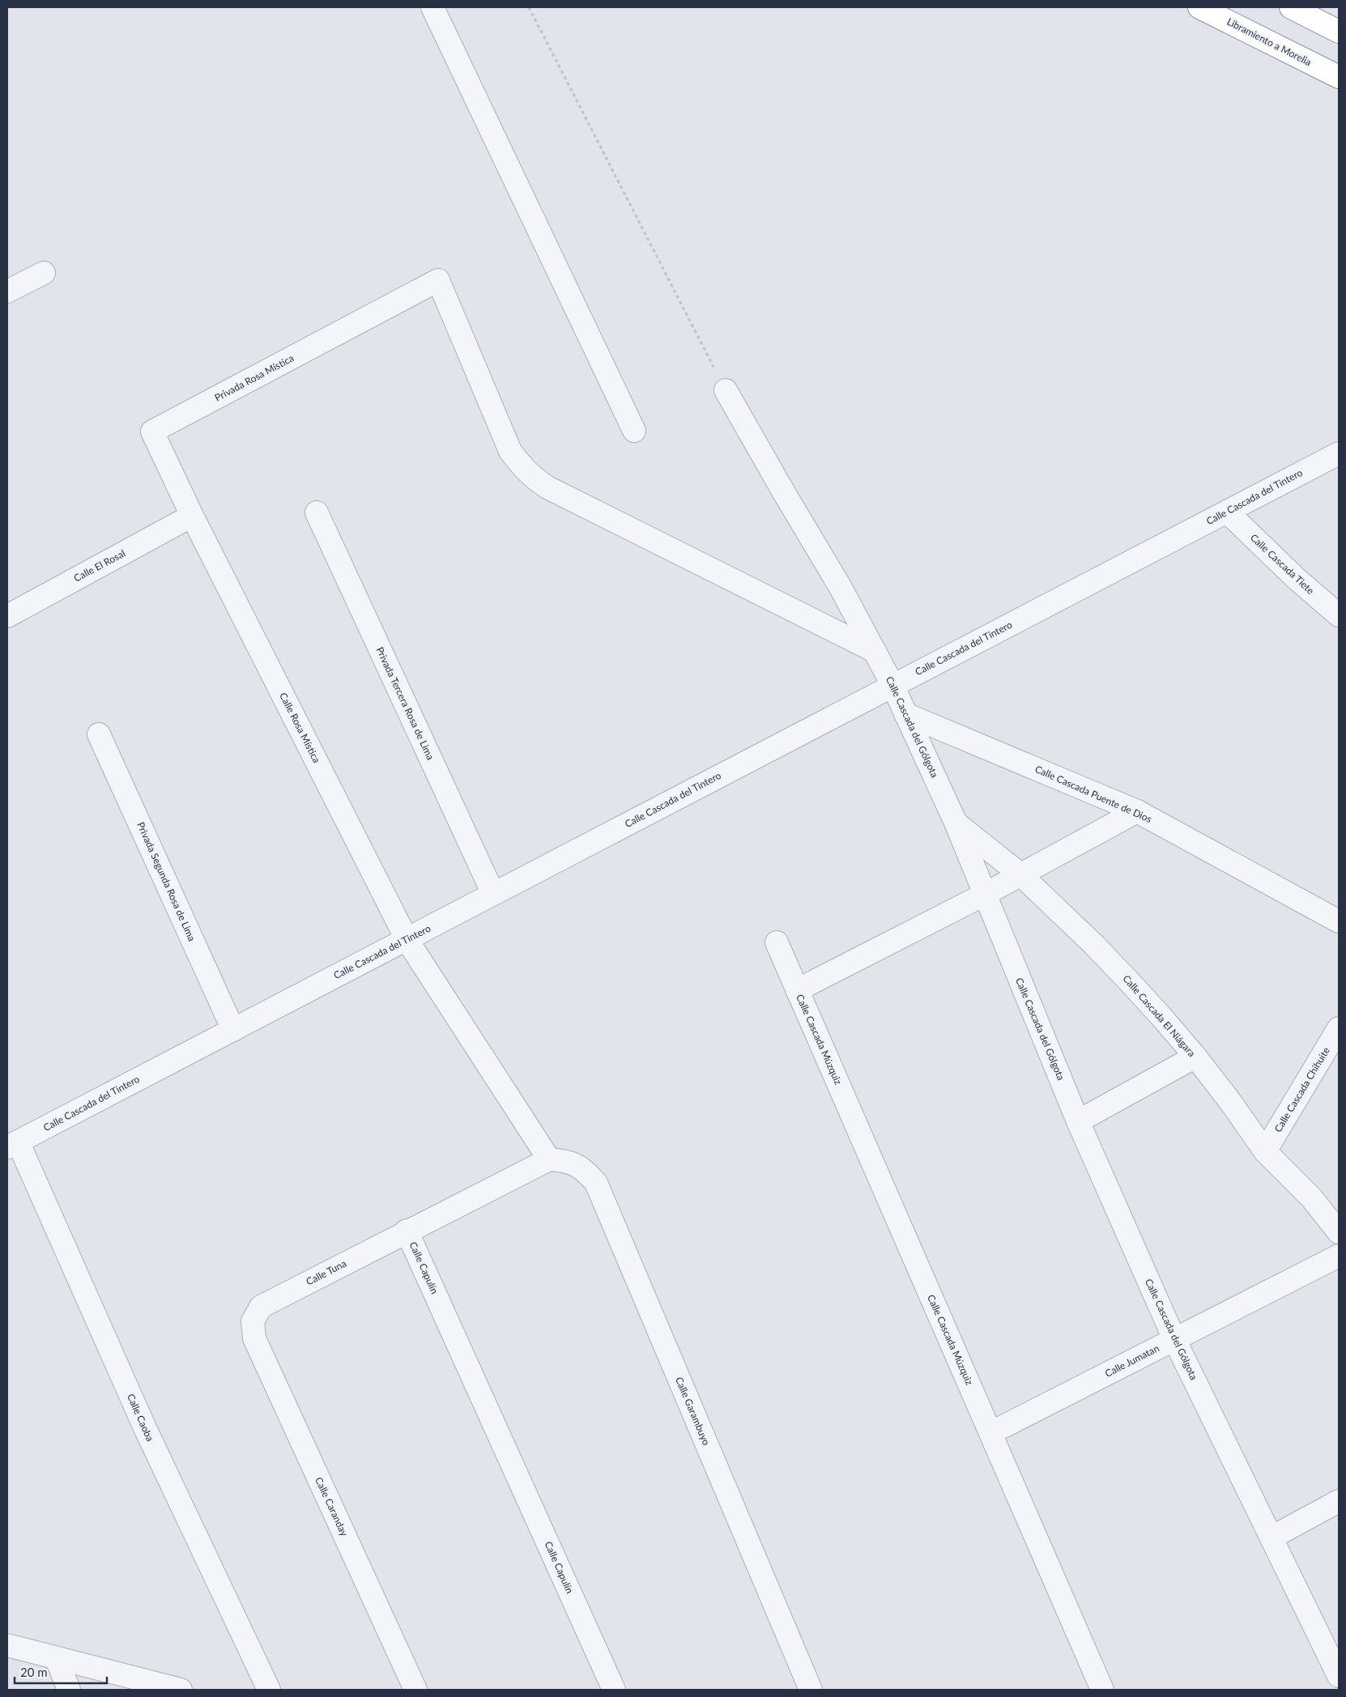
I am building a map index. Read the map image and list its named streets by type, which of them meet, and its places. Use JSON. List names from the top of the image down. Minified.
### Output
{"streets":{"highway":["Libramiento a Morelia"],"street":["Privada Rosa Mística","Calle Cascada del Tintero","Calle Cascada Tiete","Calle El Rosal","Privada Tercera Rosa de Lima","Calle Cascada del Gólgota","Calle Rosa Mística","Calle Cascada Puente de Dios","Privada Segunda Rosa de Lima","Calle Cascada El Niágara","Calle Cascada Múzquiz","Calle Cascada Chihuite","Calle Capulín","Calle Tuna","Calle Jumatan","Calle Garambuyo","Calle Caoba","Calle Caranday"]},"crossings":[["Privada Rosa Mística","Calle El Rosal"],["Privada Rosa Mística","Calle Cascada del Gólgota"],["Privada Rosa Mística","Calle Rosa Mística"],["Calle Cascada del Tintero","Calle Cascada Tiete"],["Calle Cascada del Tintero","Privada Tercera Rosa de Lima"],["Calle Cascada del Tintero","Calle Cascada del Gólgota"],["Calle Cascada del Tintero","Calle Rosa Mística"],["Calle Cascada del Tintero","Privada Segunda Rosa de Lima"],["Calle Cascada del Tintero","Calle Caoba"],["Calle El Rosal","Calle Rosa Mística"],["Calle Cascada del Gólgota","Calle Cascada Puente de Dios"],["Calle Cascada del Gólgota","Calle Cascada El Niágara"],["Calle Cascada del Gólgota","Calle Cascada Múzquiz"],["Calle Cascada del Gólgota","Calle Jumatan"],["Calle Cascada Puente de Dios","Calle Cascada Múzquiz"],["Calle Cascada El Niágara","Calle Cascada Múzquiz"],["Calle Cascada El Niágara","Calle Cascada Chihuite"],["Calle Cascada Múzquiz","Calle Jumatan"],["Calle Capulín","Calle Tuna"],["Calle Capulín","Calle Garambuyo"],["Calle Tuna","Calle Caranday"]],"scale_bar":"20 m"}
